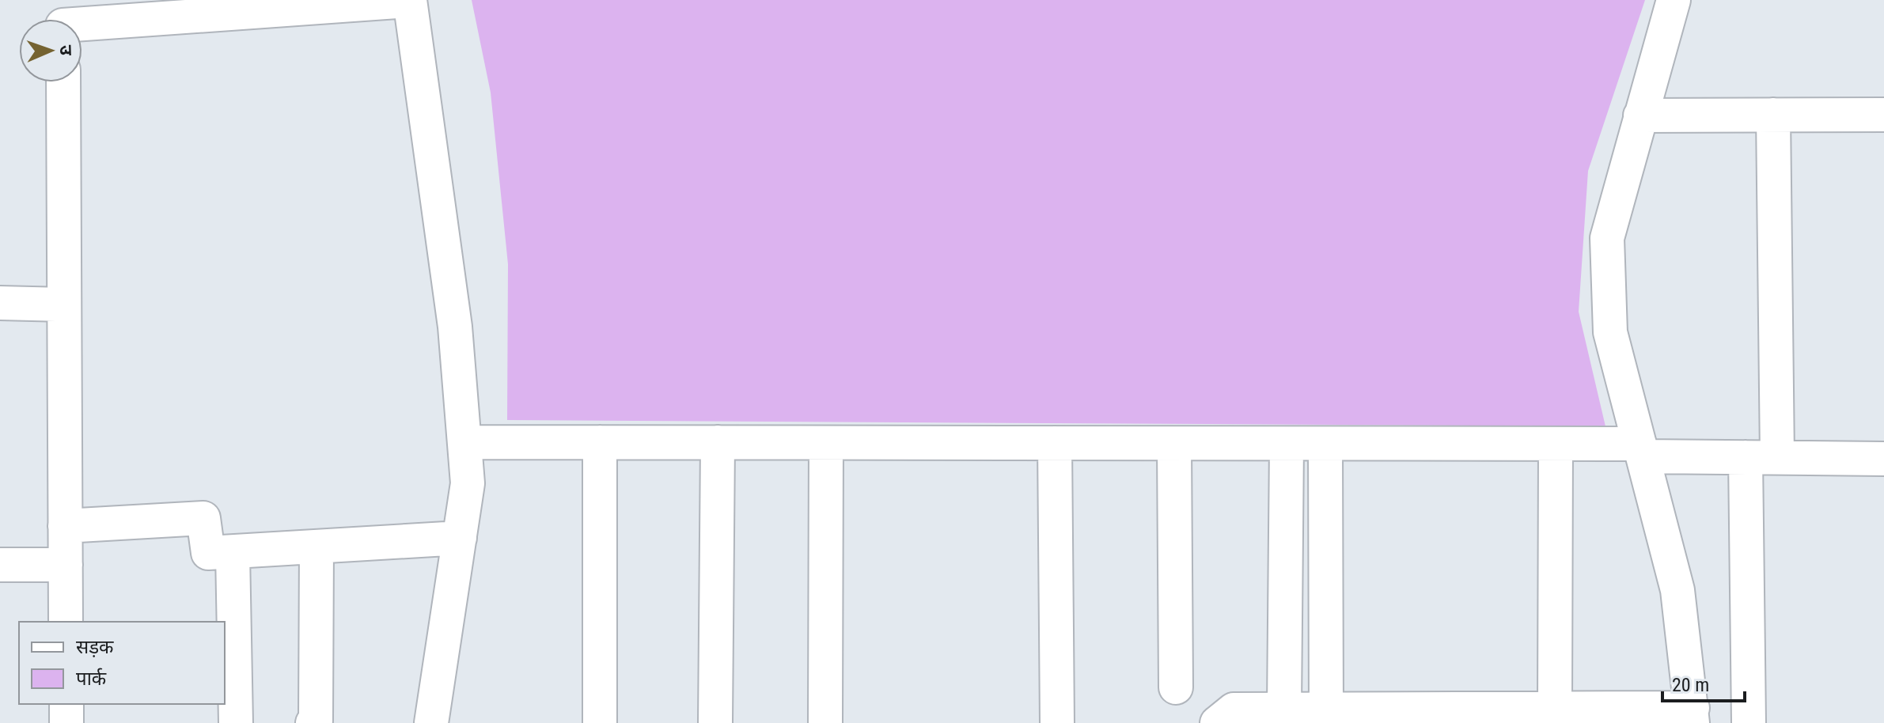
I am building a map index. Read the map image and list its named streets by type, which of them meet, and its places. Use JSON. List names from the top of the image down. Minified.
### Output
{"legend":["सड़क","पार्क"],"scale_bar":"20 m","north":"right"}
